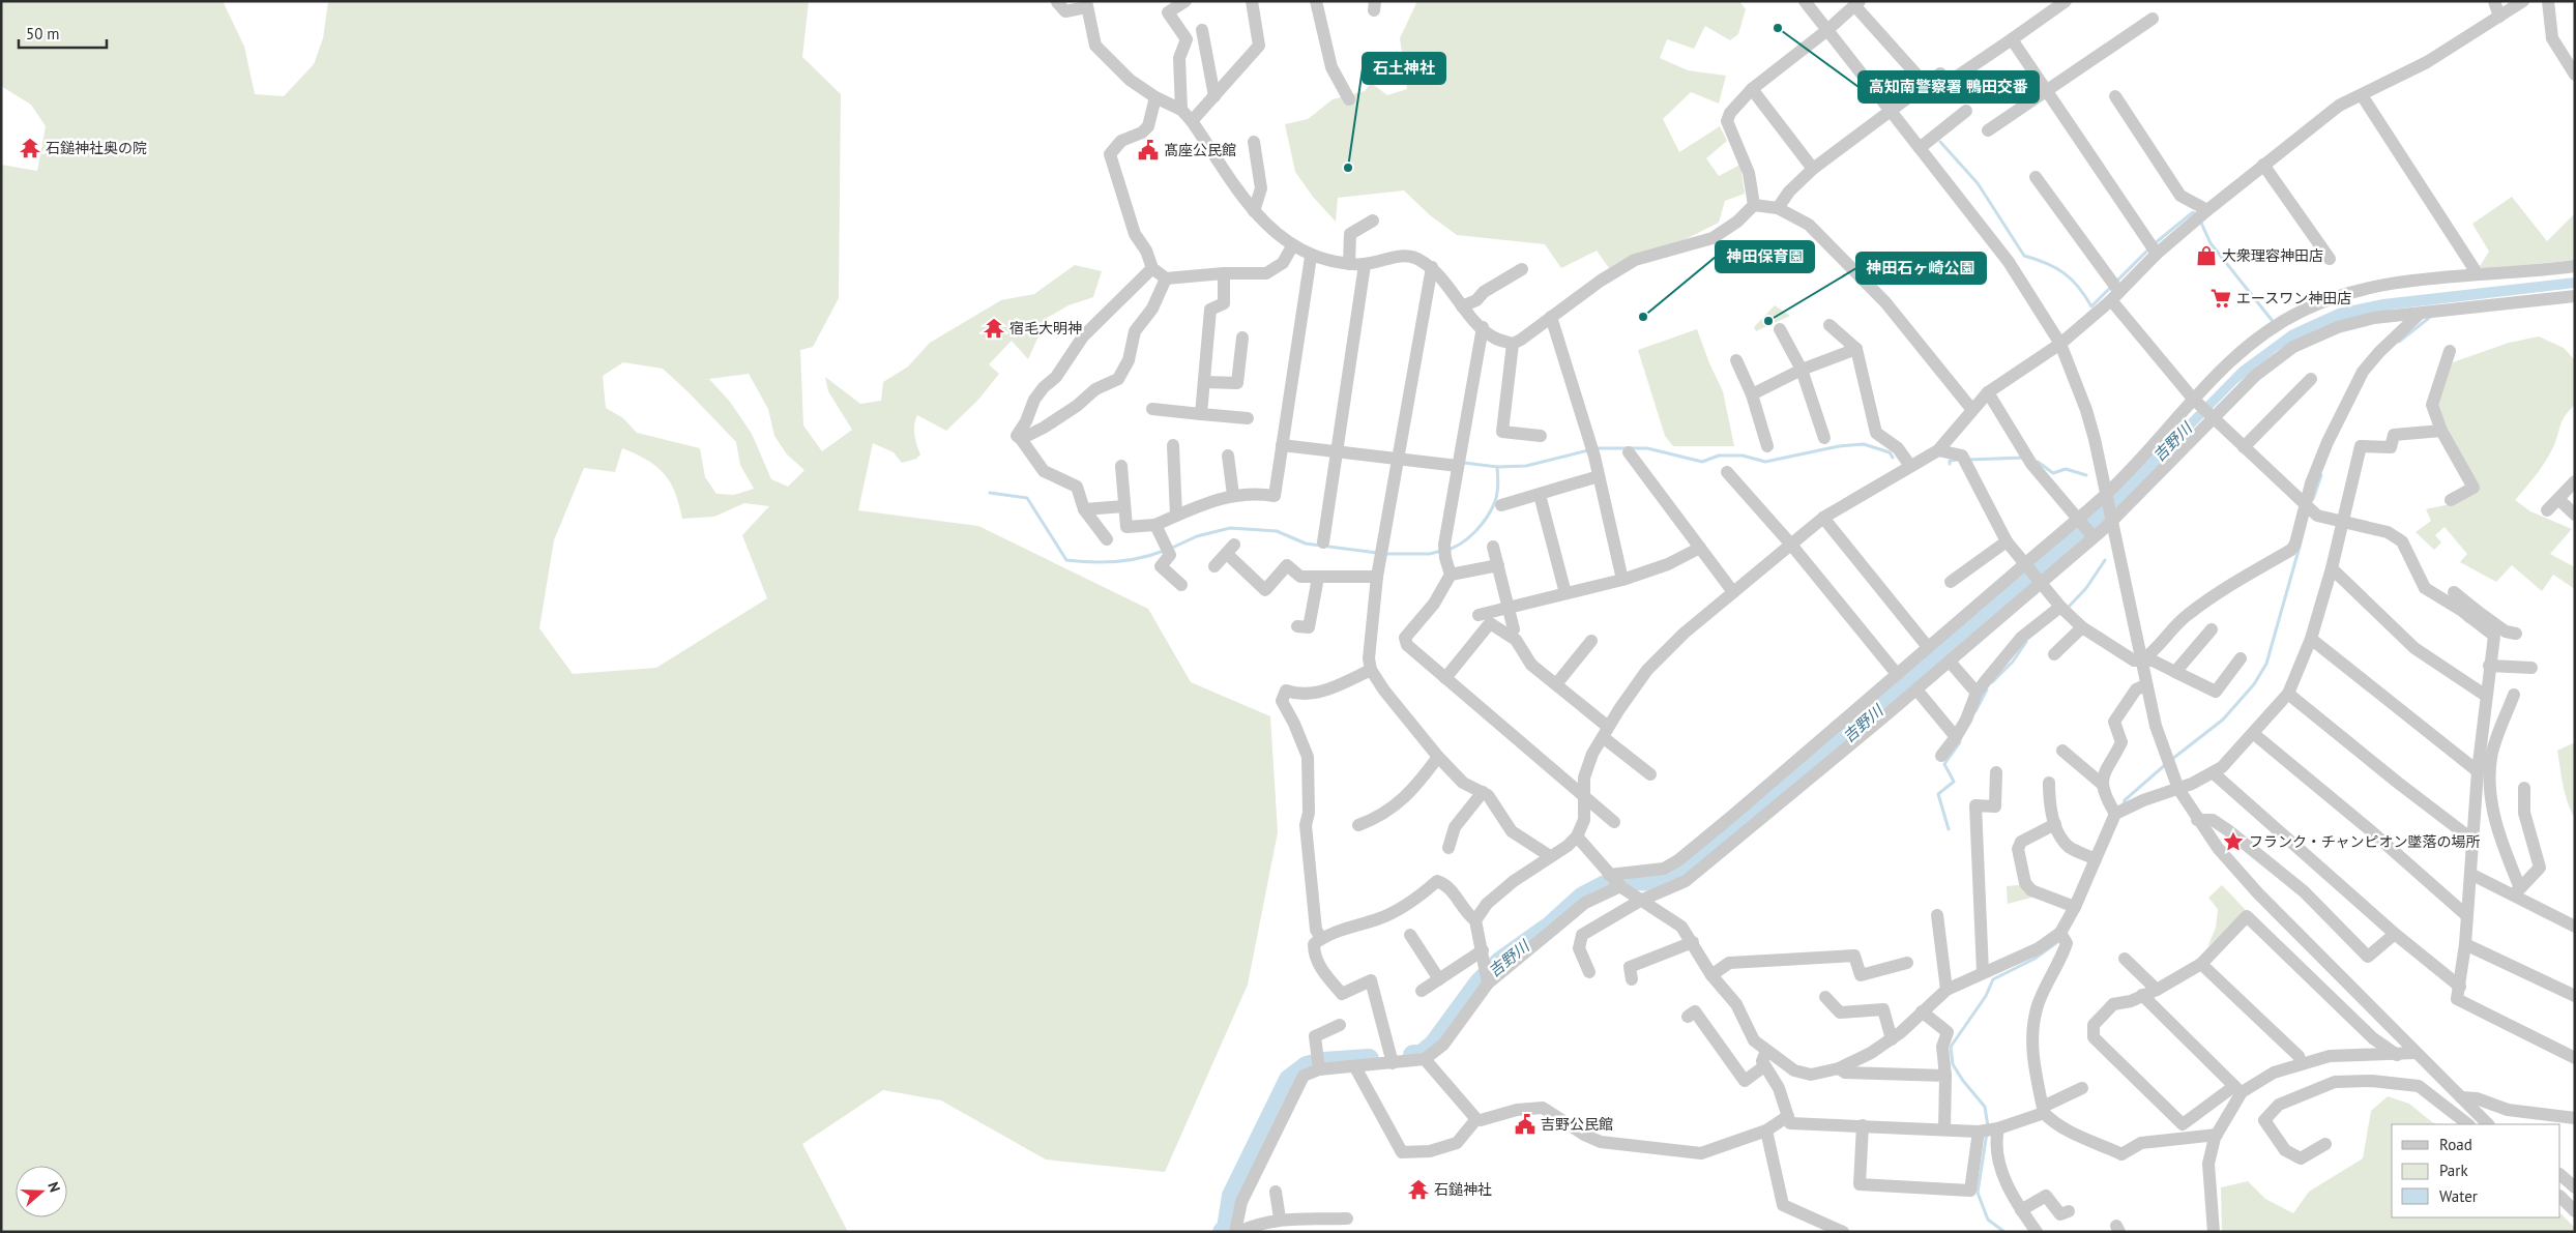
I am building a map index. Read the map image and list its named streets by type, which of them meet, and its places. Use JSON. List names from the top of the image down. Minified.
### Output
{"water":["吉野川"],"places":{"other":["高知南警察署 鴨田交番","石土神社","神田保育園","神田石ヶ崎公園"],"temple":["石鎚神社奥の院","宿毛大明神","石鎚神社"],"public building":["髙座公民館","吉野公民館"],"shop":["大衆理容神田店"],"supermarket":["エースワン神田店"],"place":["フランク・チャンピオン墜落の場所"]},"legend":["Road","Park","Water"],"scale_bar":"50 m","north":"right"}
